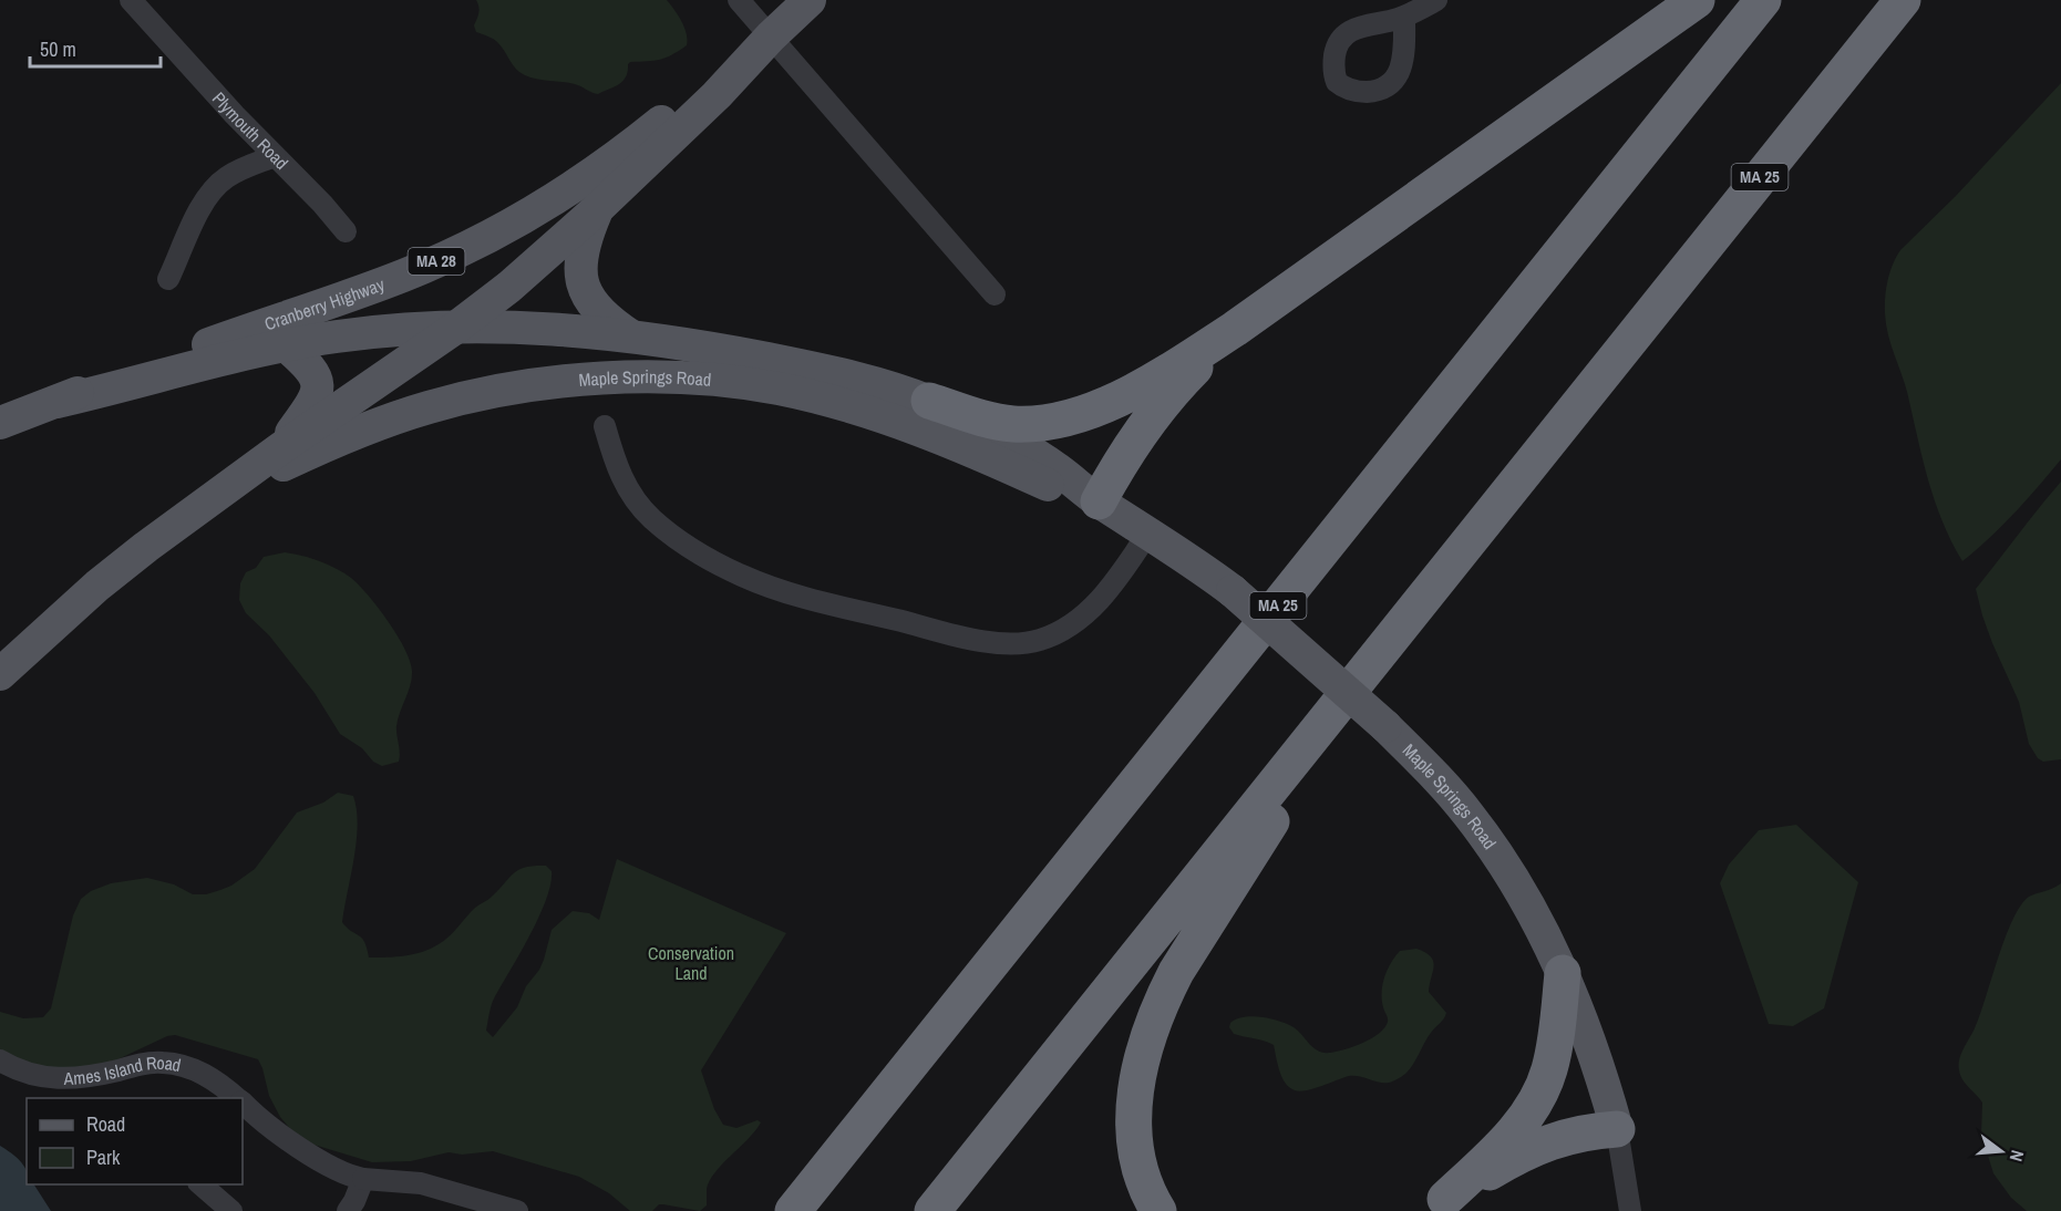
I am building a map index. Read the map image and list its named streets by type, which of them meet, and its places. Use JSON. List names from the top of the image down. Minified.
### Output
{"streets":{"highway":["MA 25"],"main road":["MA 28","Cranberry Highway","Maple Springs Road"],"street":["Plymouth Road","Ames Island Road"]},"crossings":[["Cranberry Highway","Maple Springs Road"]],"parks":["Conservation Land"],"legend":["Road","Park"],"scale_bar":"50 m","north":"right"}
